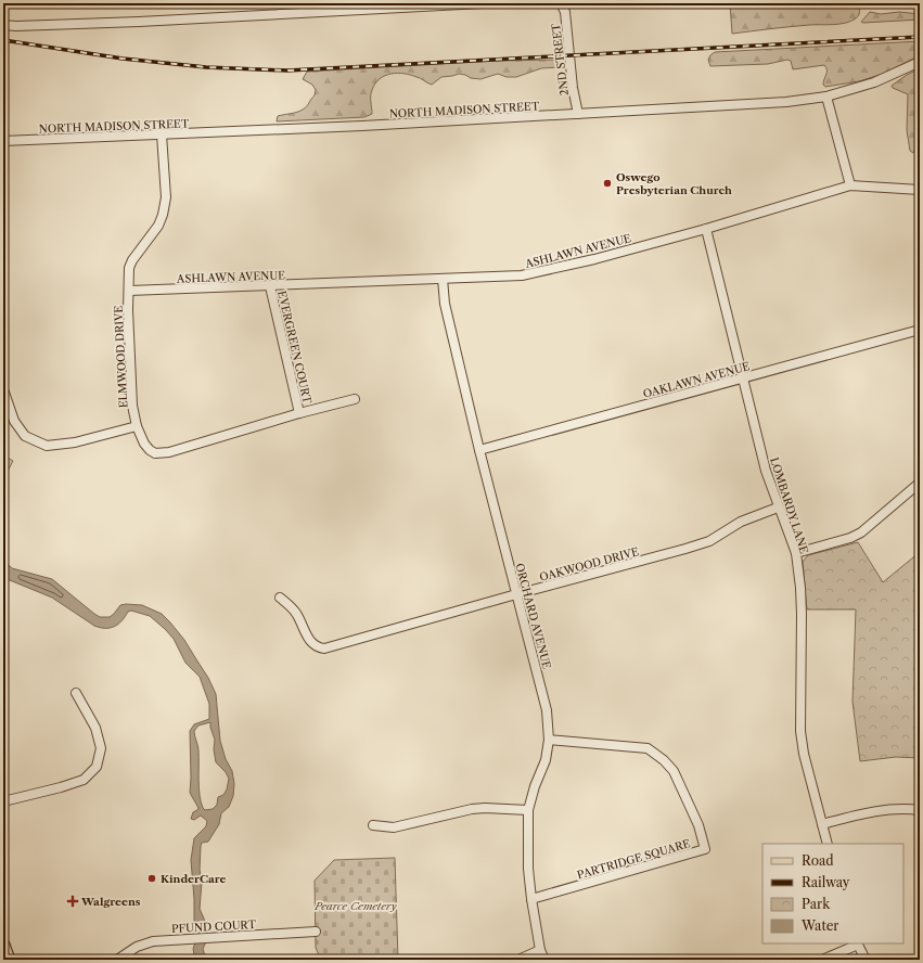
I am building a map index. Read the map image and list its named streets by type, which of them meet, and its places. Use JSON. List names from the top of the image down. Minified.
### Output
{"streets":{"street":["2ND STREET","NORTH MADISON STREET","ASHLAWN AVENUE","EVERGREEN COURT","ELMWOOD DRIVE","OAKLAWN AVENUE","LOMBARDY LANE","OAKWOOD DRIVE","ORCHARD AVENUE","PARTRIDGE SQUARE","PFUND COURT"]},"crossings":[["2ND STREET","NORTH MADISON STREET"],["NORTH MADISON STREET","ELMWOOD DRIVE"],["ASHLAWN AVENUE","EVERGREEN COURT"],["ASHLAWN AVENUE","ELMWOOD DRIVE"],["ASHLAWN AVENUE","LOMBARDY LANE"],["ASHLAWN AVENUE","ORCHARD AVENUE"],["EVERGREEN COURT","ELMWOOD DRIVE"],["OAKLAWN AVENUE","LOMBARDY LANE"],["OAKLAWN AVENUE","ORCHARD AVENUE"],["LOMBARDY LANE","OAKWOOD DRIVE"],["OAKWOOD DRIVE","ORCHARD AVENUE"],["ORCHARD AVENUE","PARTRIDGE SQUARE"]],"parks":["Pearce Cemetery"],"places":{"other":["Oswego Presbyterian Church","KinderCare"],"health":["Walgreens"]},"legend":["Road","Railway","Park","Water"]}
